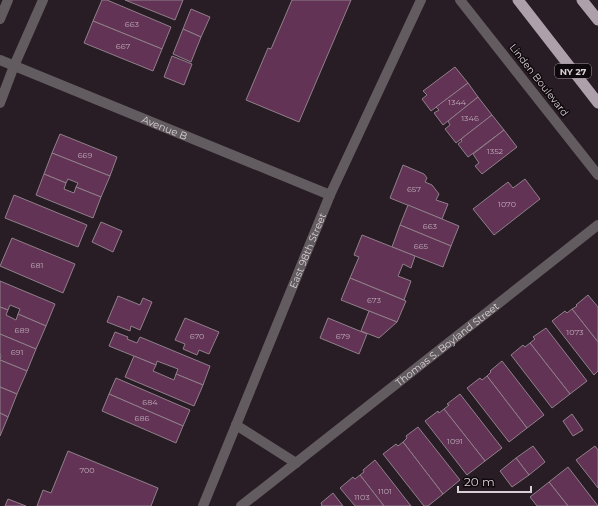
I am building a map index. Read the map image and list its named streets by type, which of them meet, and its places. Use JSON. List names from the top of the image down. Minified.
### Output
{"streets":{"highway":["NY 27"],"street":["Linden Boulevard","Avenue B","East 98th Street","Thomas S. Boyland Street"]},"crossings":[["Avenue B","East 98th Street"]],"house_numbers":["663","667","1344","1346","1352","669","657","1070","663","665","681","673","689","1073","670","679","691","684","686","1091","700","1101","1103"],"scale_bar":"20 m"}
